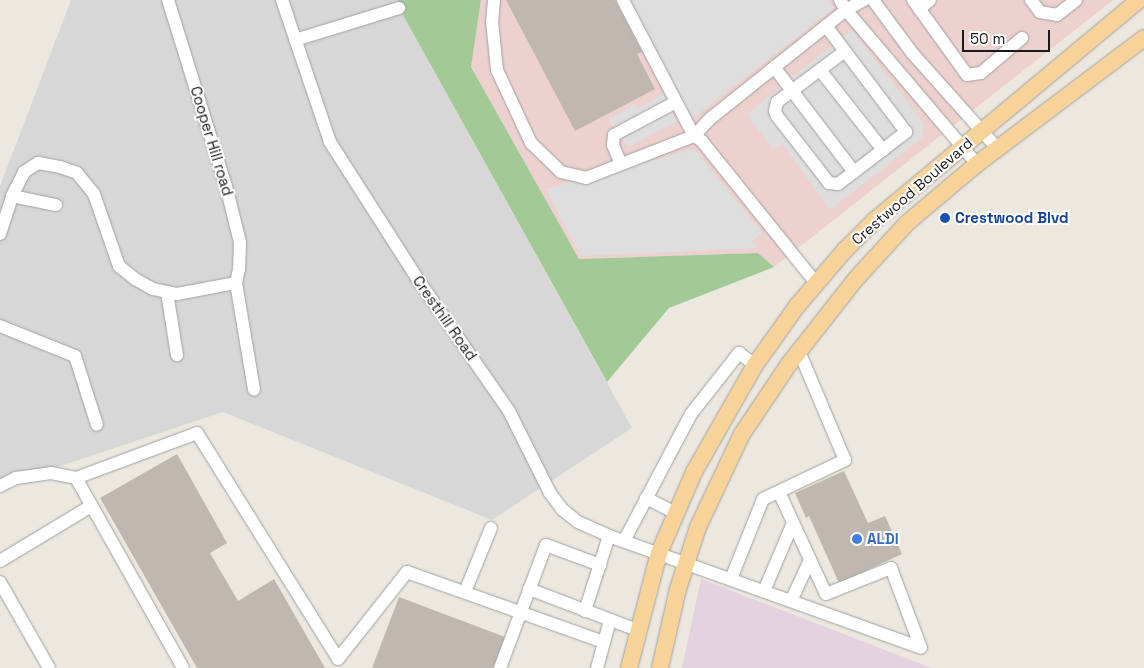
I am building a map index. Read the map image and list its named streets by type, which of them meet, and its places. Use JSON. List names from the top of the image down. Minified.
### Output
{"streets":{"main road":["Crestwood Boulevard"],"street":["Cooper Hill road","Cresthill Road"]},"crossings":[["Crestwood Boulevard","Cresthill Road"]],"places":["Crestwood Blvd","ALDI"],"scale_bar":"50 m"}
